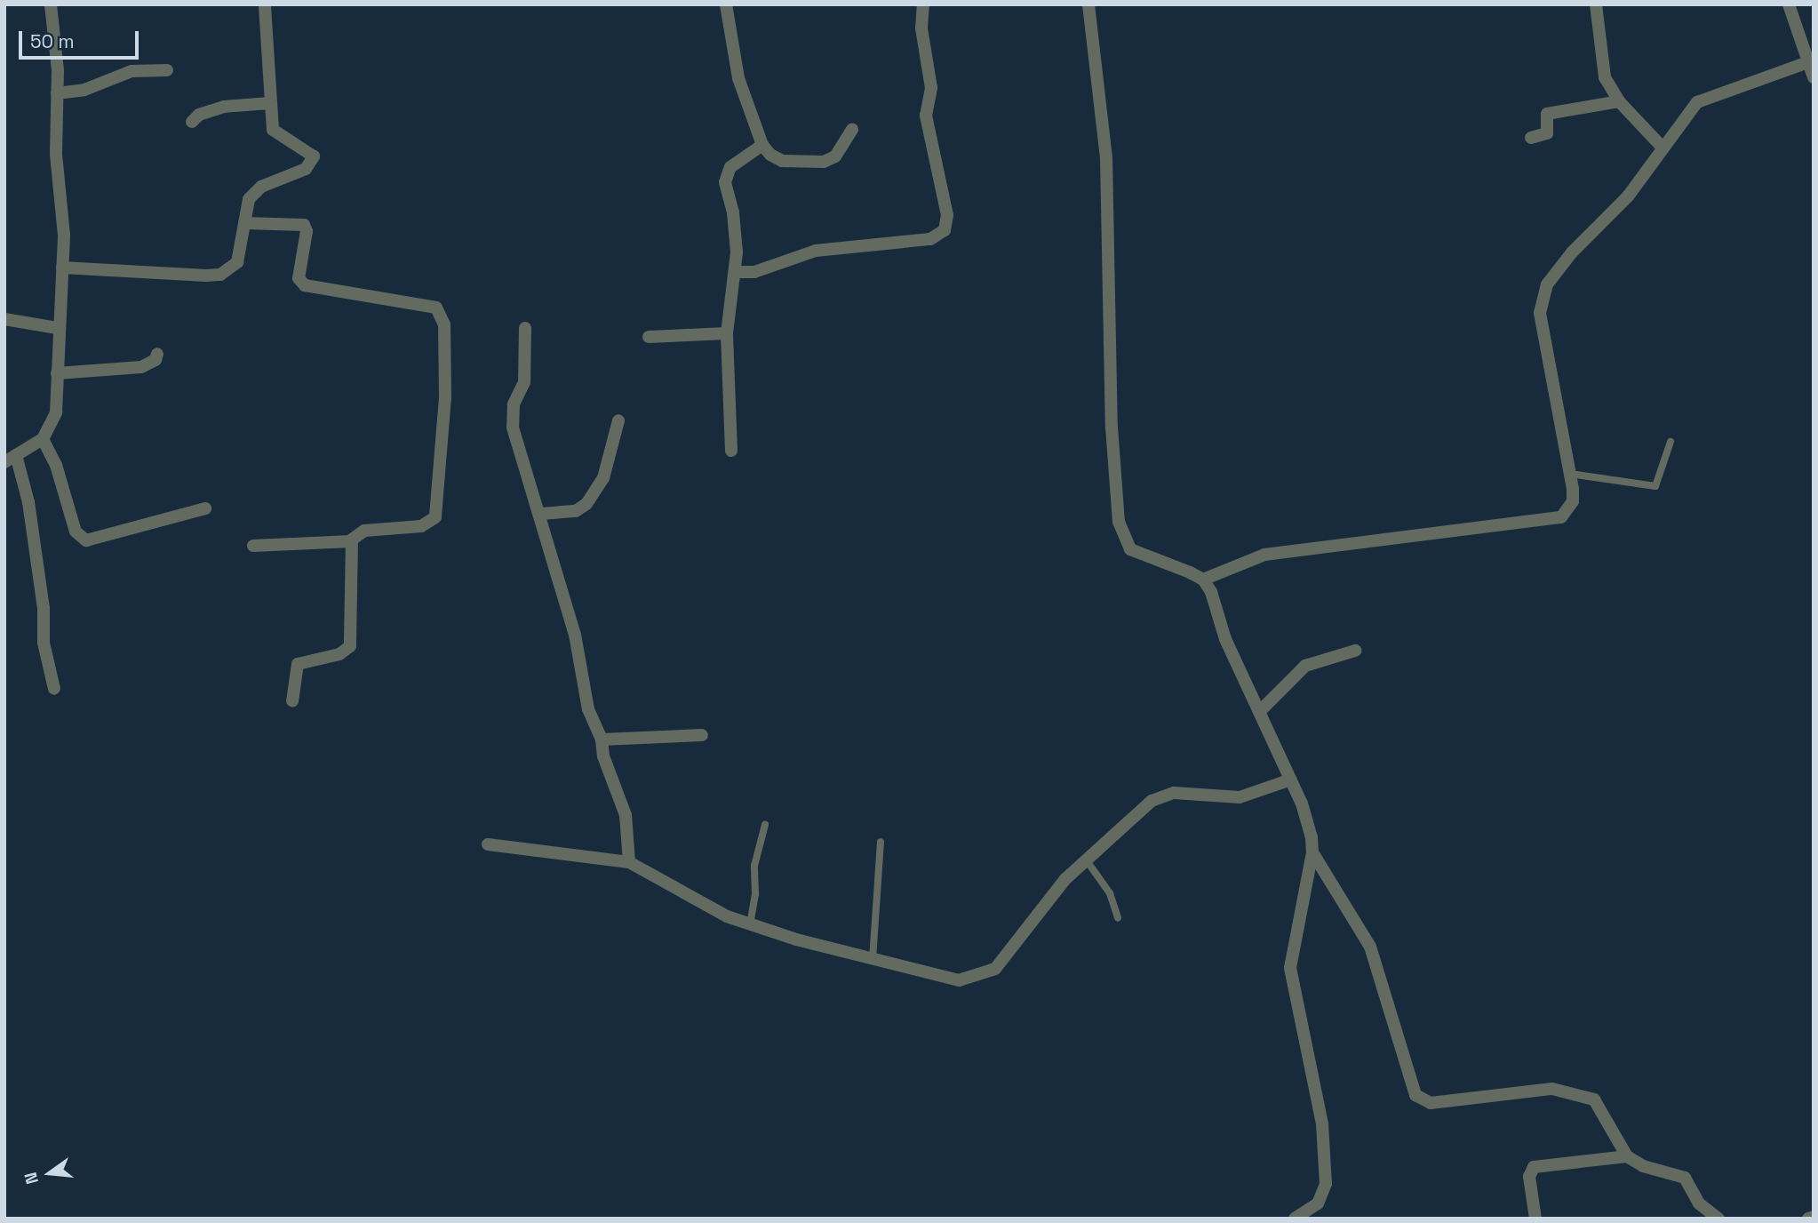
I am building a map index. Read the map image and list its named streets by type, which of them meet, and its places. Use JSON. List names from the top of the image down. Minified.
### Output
{"scale_bar":"50 m","north":"left"}
